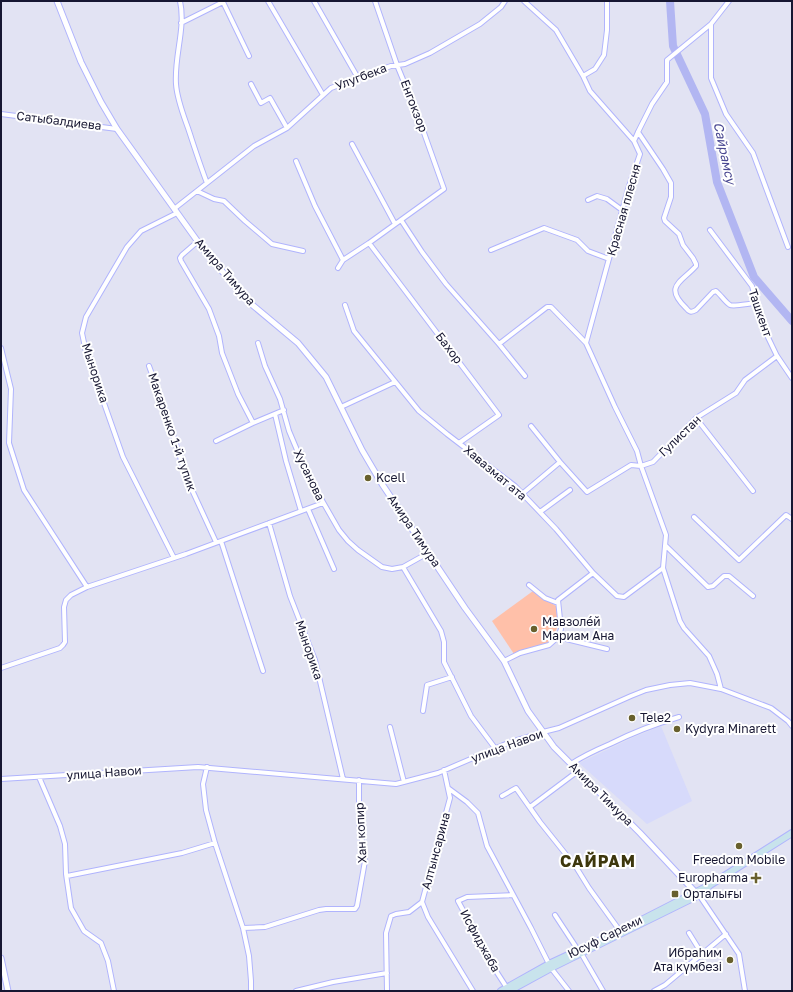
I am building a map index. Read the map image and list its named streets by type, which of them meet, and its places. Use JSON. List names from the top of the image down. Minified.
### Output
{"streets":{"main road":["Юсуф Сареми"],"street":["Улугбека","Енгокзор","Сатыбалдиева","Красная плесня","Амира Тимура","Ташкент","Бахор","Мынорика","Макаренко 1-й тупик","Гулистан","Хавазмат ата","Хусанова","улица Навои","Хан копир","Алтынсарина","Исфиджаба"]},"crossings":[["Улугбека","Енгокзор"],["Улугбека","Амира Тимура"],["Улугбека","Мынорика"],["Сатыбалдиева","Амира Тимура"],["Амира Тимура","Мынорика"],["Амира Тимура","улица Навои"],["Амира Тимура","Юсуф Сареми"],["Ташкент","Гулистан"],["Бахор","Хавазмат ата"],["Мынорика","улица Навои"],["улица Навои","Хан копир"],["улица Навои","Алтынсарина"],["Юсуф Сареми","Исфиджаба"]],"districts":["САЙРАМ"],"water":["Сайрамсу"],"places":{"other":["Kcell","Мавзоле́й Мариам Ана","Tele2","Kydyra Minarett","Freedom Mobile","Ибраhим Ата күмбезі"],"health":["Europharma"],"transit":["Орталығы"]}}
